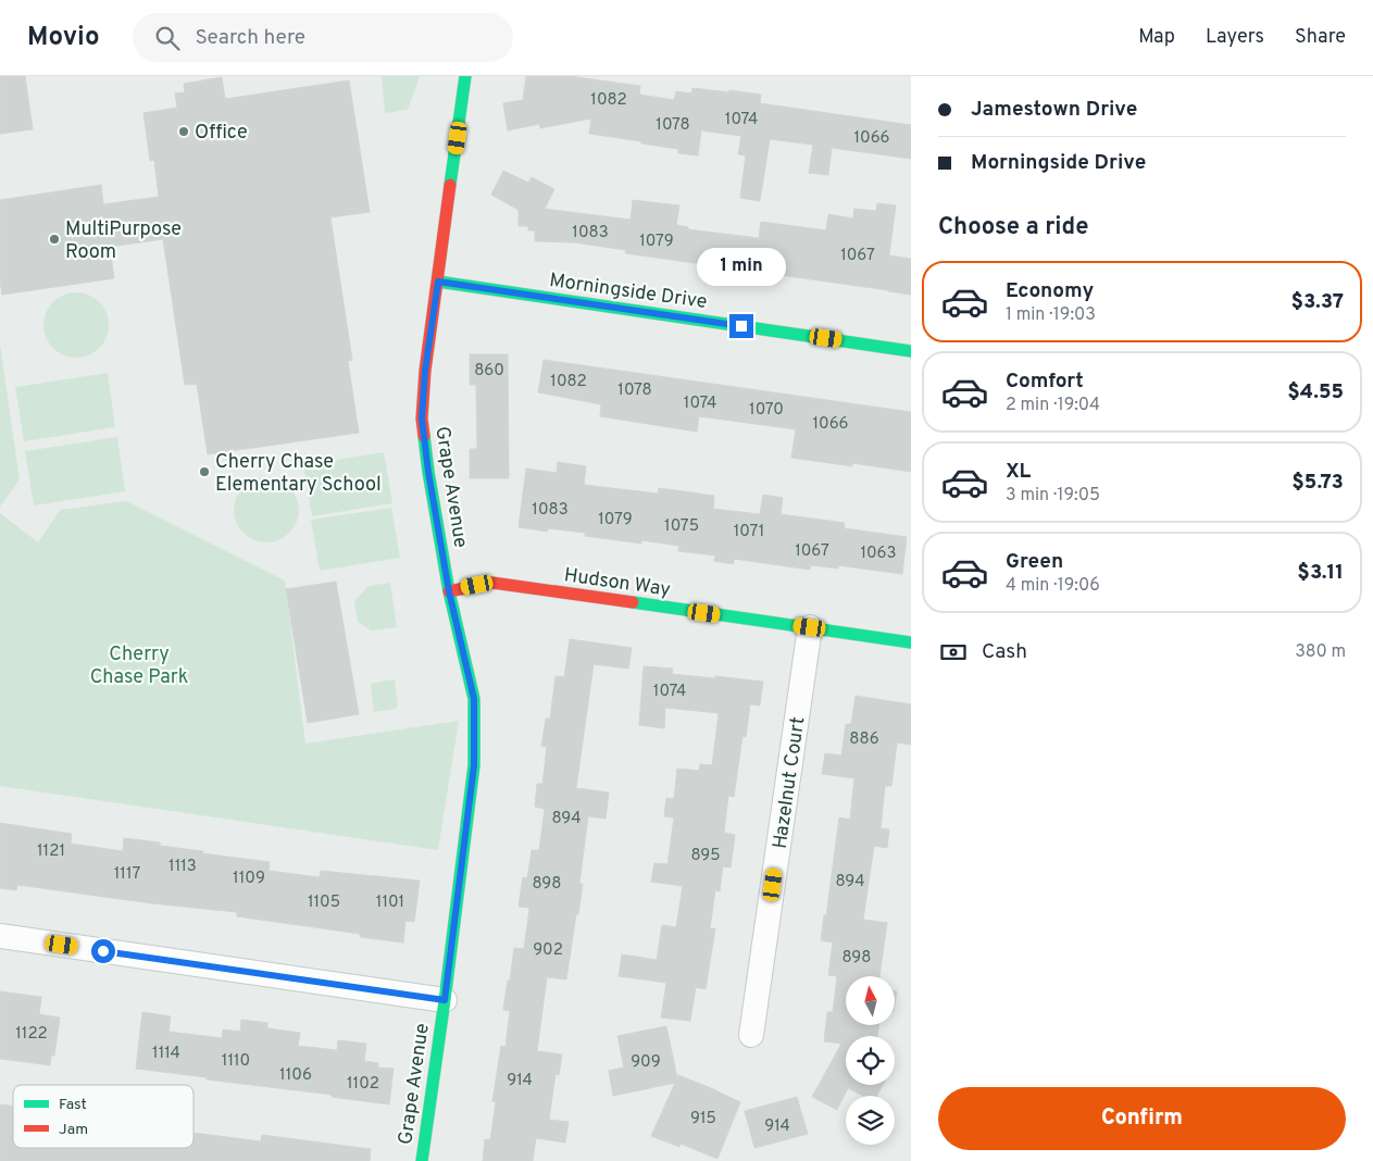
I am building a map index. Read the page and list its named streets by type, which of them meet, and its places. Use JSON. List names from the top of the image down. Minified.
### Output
{"streets":{"street":["Morningside Drive","Grape Avenue","Hudson Way","Hazelnut Court"]},"crossings":[["Morningside Drive","Grape Avenue"],["Grape Avenue","Hudson Way"],["Hudson Way","Hazelnut Court"]],"parks":["Cherry Chase Park"],"places":["Office","MultiPurpose Room","Cherry Chase Elementary School"],"house_numbers":["1082","1074","1078","1066","1083","1079","1067","860","1082","1078","1074","1070","1066","1083","1079","1075","1071","1067","1063","1074","886","894","1121","895","1113","1117","1109","894","898","1105","1101","902","898","1122","1114","1110","909","1106","914","1102","915","914"],"legend":["Fast","Jam"],"north":"top","page":{"header":"Movio","search":"Search here","nav":["Map","Layers","Share"],"banner":["Jamestown Drive","Morningside Drive"],"heading":"Choose a ride","bubble":"1 min","list":[{"name":"Economy","note":"1 min · 19:03","value":"$3.37"},{"name":"Comfort","note":"2 min · 19:04","value":"$4.55"},{"name":"XL","note":"3 min · 19:05","value":"$5.73"},{"name":"Green","note":"4 min · 19:06","value":"$3.11"}],"pay":["Cash","380 m"],"buttons":"Confirm"}}
